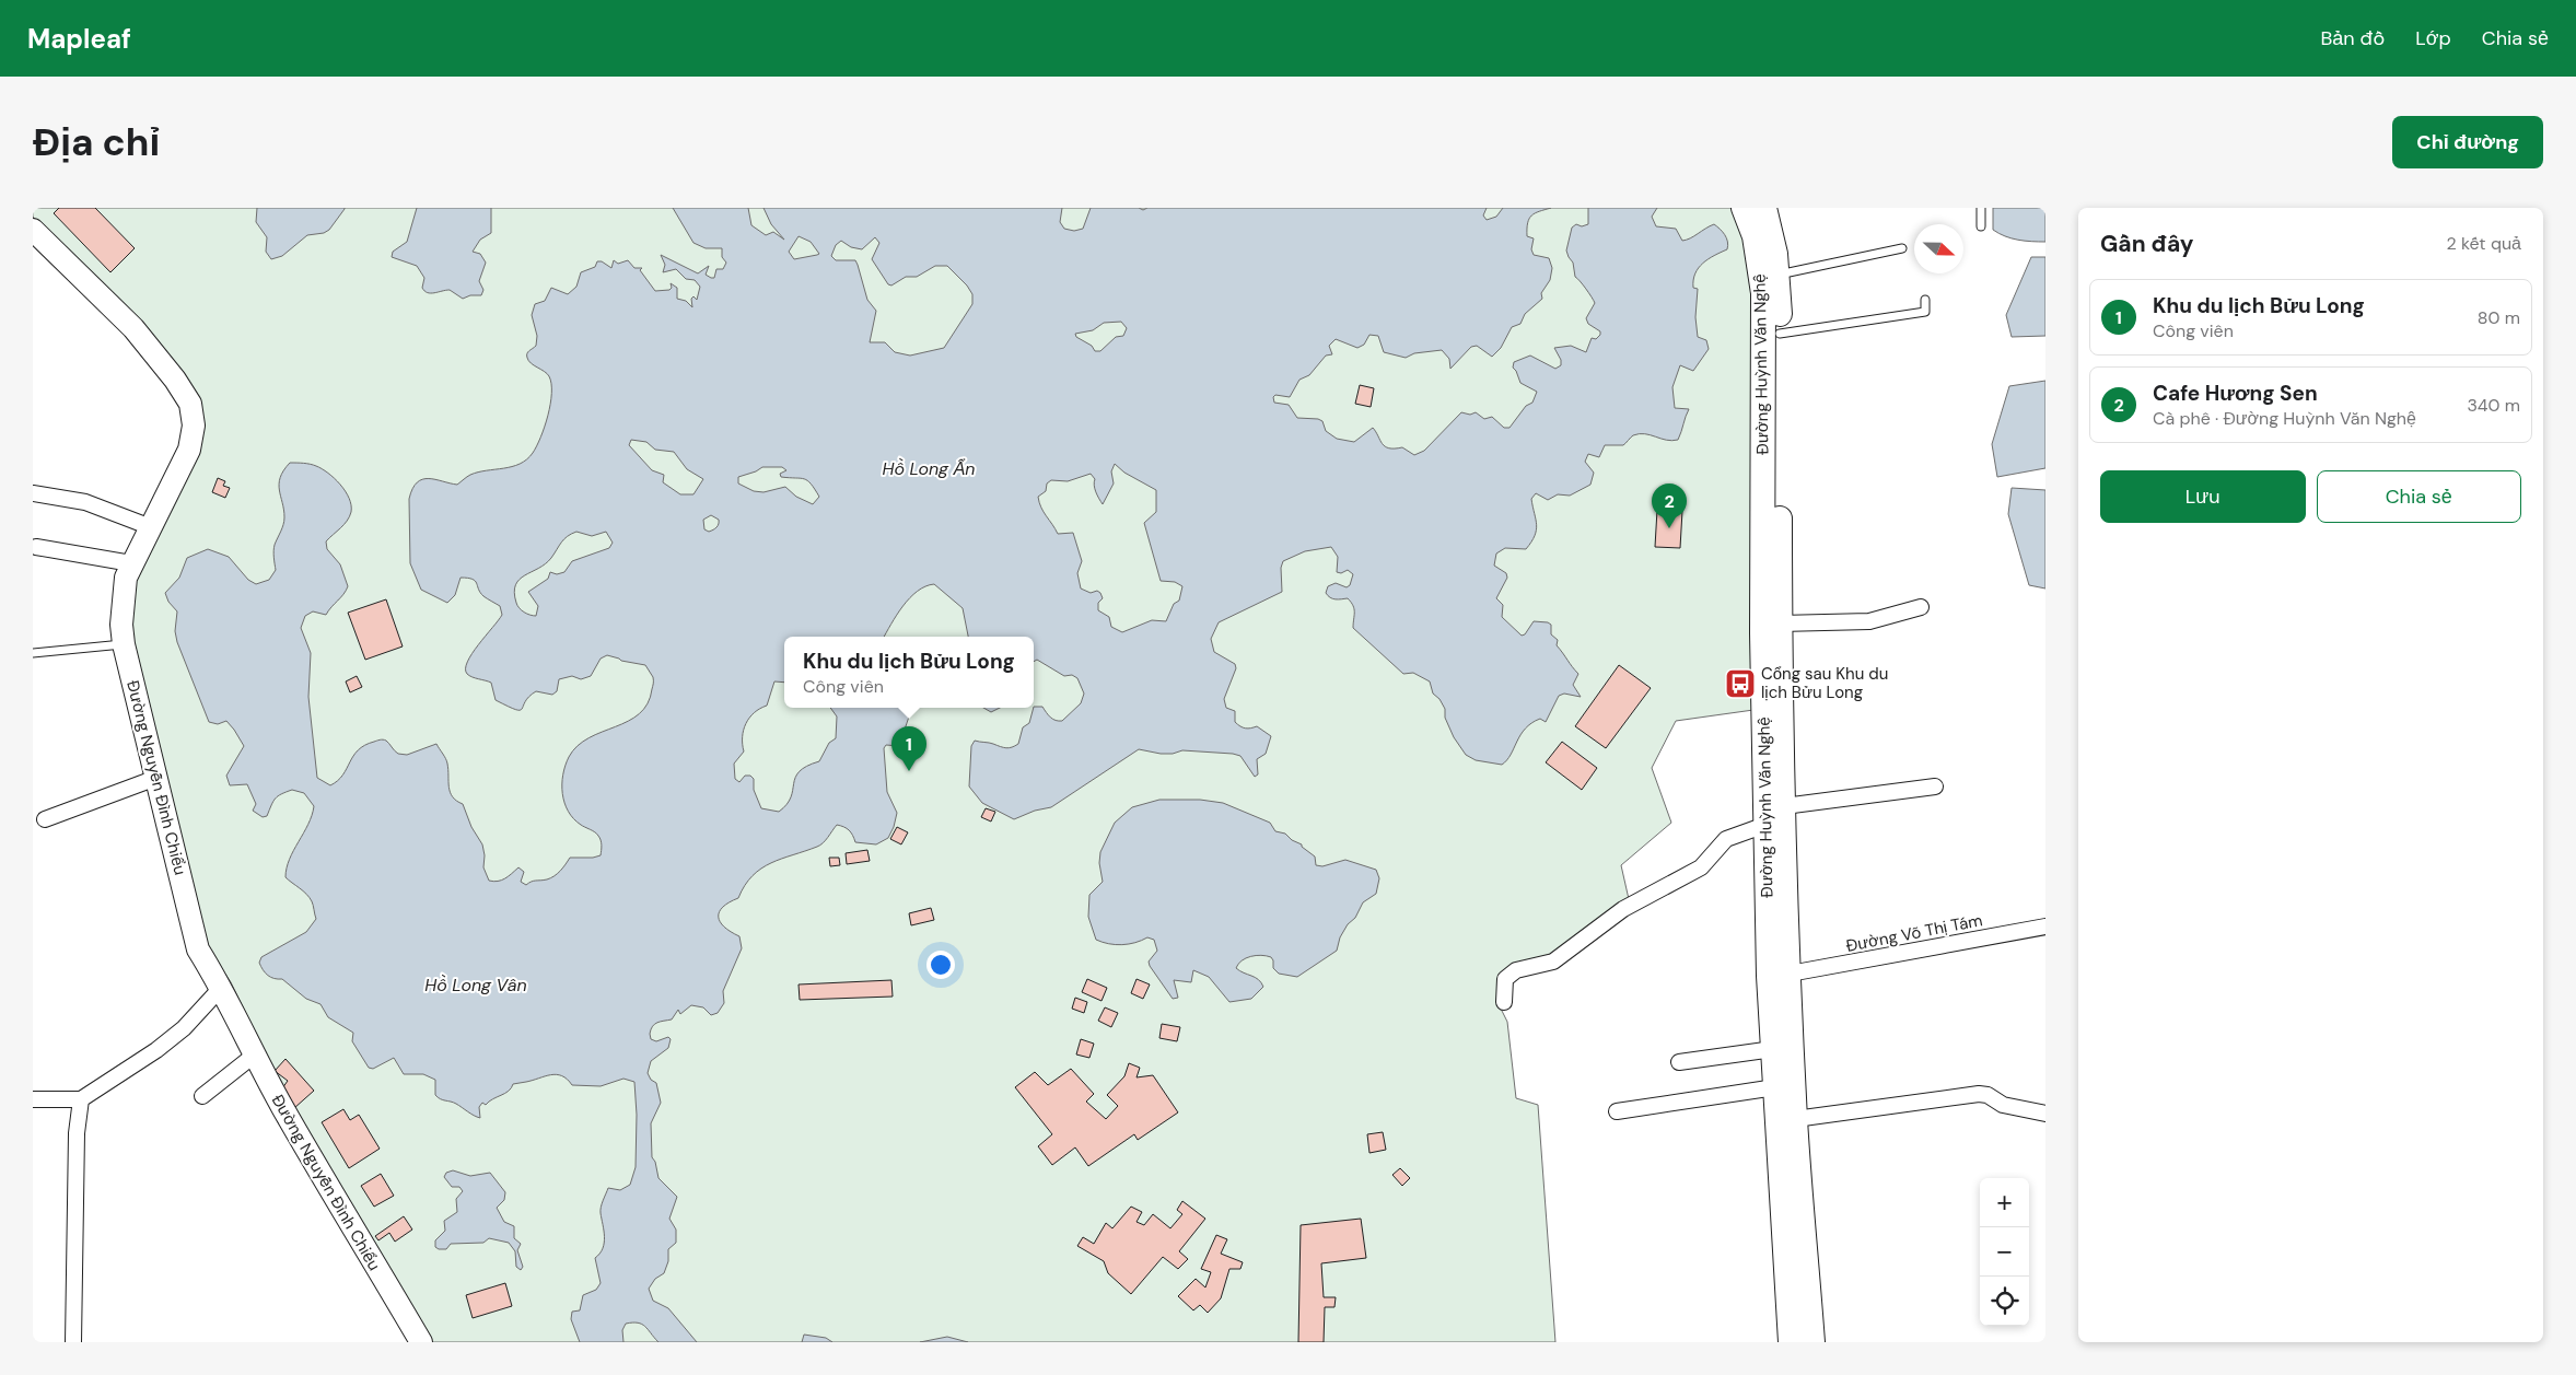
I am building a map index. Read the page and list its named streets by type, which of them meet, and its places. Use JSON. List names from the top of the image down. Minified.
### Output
{"streets":{"main road":["Đường Huỳnh Văn Nghệ","Đường Nguyễn Đình Chiểu"],"street":["Đường Võ Thị Tám"]},"crossings":[["Đường Huỳnh Văn Nghệ","Đường Võ Thị Tám"]],"water":["Hồ Long Ẩn","Hồ Long Vân"],"places":{"bus stop":["Cổng sau Khu du lịch Bửu Long"]},"north":"right","page":{"header":"Mapleaf","nav":["Bản đồ","Lớp","Chia sẻ"],"buttons":["Chỉ đường",["Lưu","Chia sẻ"]],"title":"Địa chỉ","heading":["Gần đây","2 kết quả"],"list":[{"mark":"1","name":"Khu du lịch Bửu Long","note":"Công viên","value":"80 m"},{"mark":"2","name":"Cafe Hương Sen","note":"Cà phê · Đường Huỳnh Văn Nghệ","value":"340 m"}],"pins":["2","1"],"popup":["Khu du lịch Bửu Long","Công viên"],"map_buttons":["+","−"]}}
